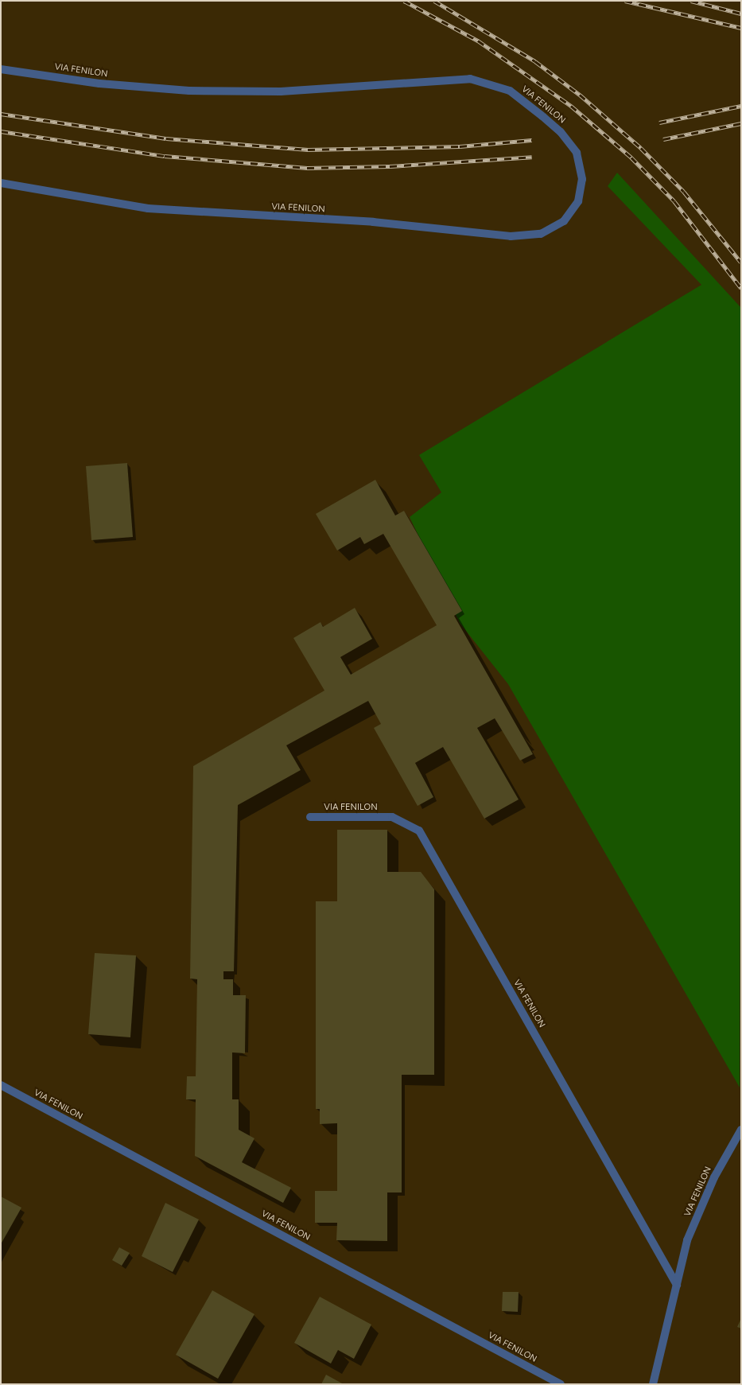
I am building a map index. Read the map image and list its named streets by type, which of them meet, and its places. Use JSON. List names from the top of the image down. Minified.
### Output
{"streets":{"street":["VIA FENILON"]}}
